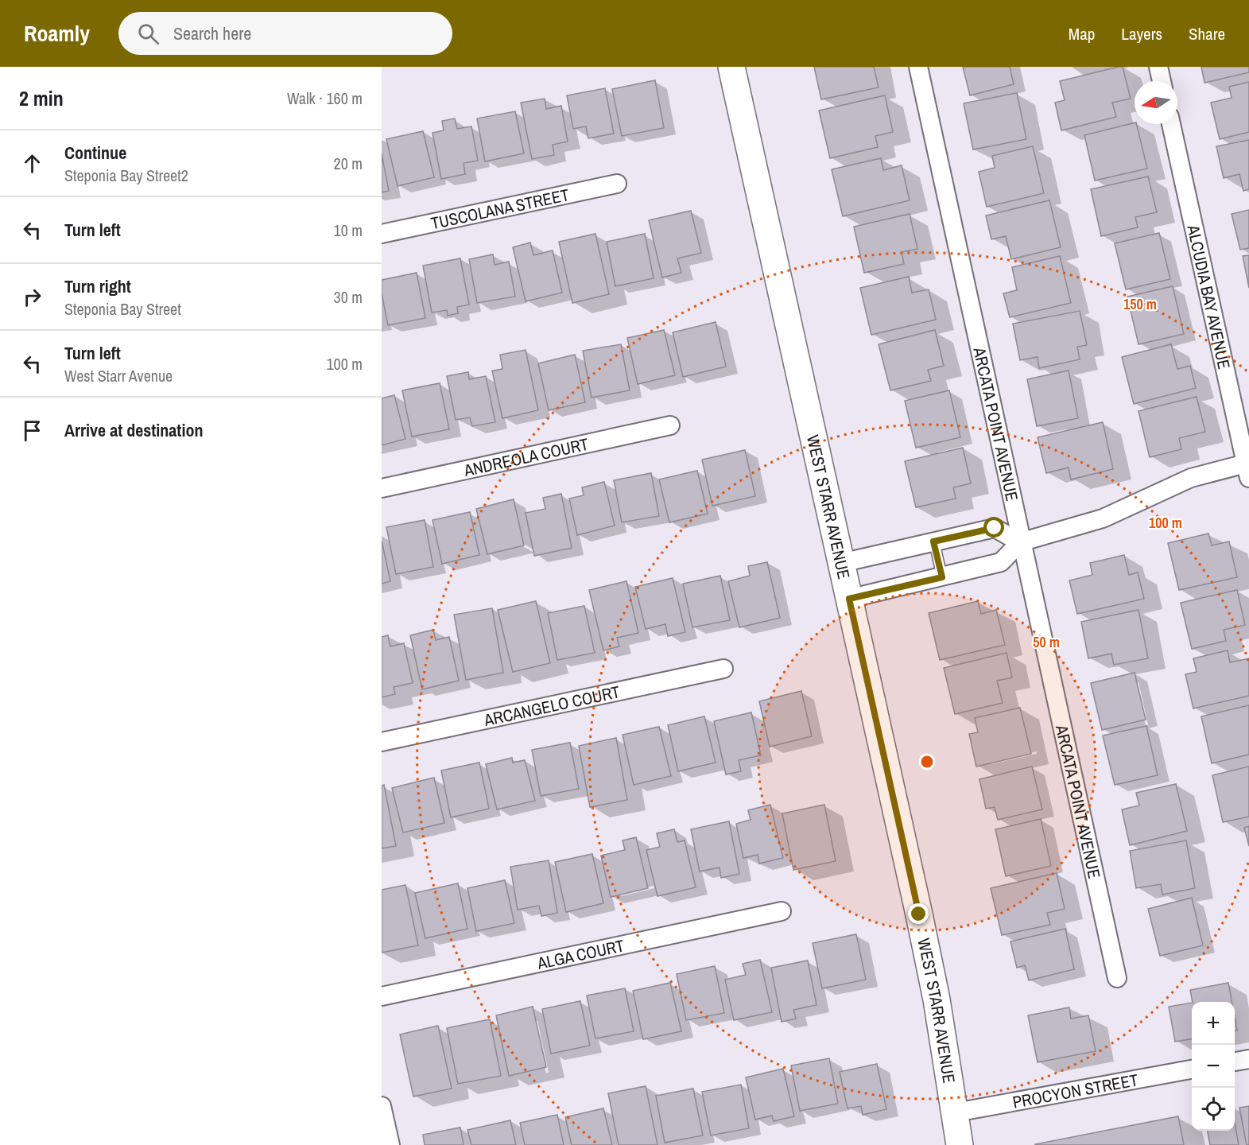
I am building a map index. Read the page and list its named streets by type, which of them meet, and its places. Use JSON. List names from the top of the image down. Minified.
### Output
{"streets":{"main road":["WEST STARR AVENUE"],"street":["TUSCOLANA STREET","ALCUDIA BAY AVENUE","ARCATA POINT AVENUE","ANDREOLA COURT","ARCANGELO COURT","ALGA COURT","PROCYON STREET"]},"crossings":[["WEST STARR AVENUE","PROCYON STREET"]],"north":"left","page":{"header":"Roamly","search":"Search here","nav":["Map","Layers","Share"],"heading":["2 min","Walk · 160 m"],"list":[["Continue","Steponia Bay Street2","20 m"],["Turn left","10 m"],["Turn right","Steponia Bay Street","30 m"],["Turn left","West Starr Avenue","100 m"],"Arrive at destination"],"map_buttons":["+","−"]},"rings":["150 m","100 m","50 m"]}
